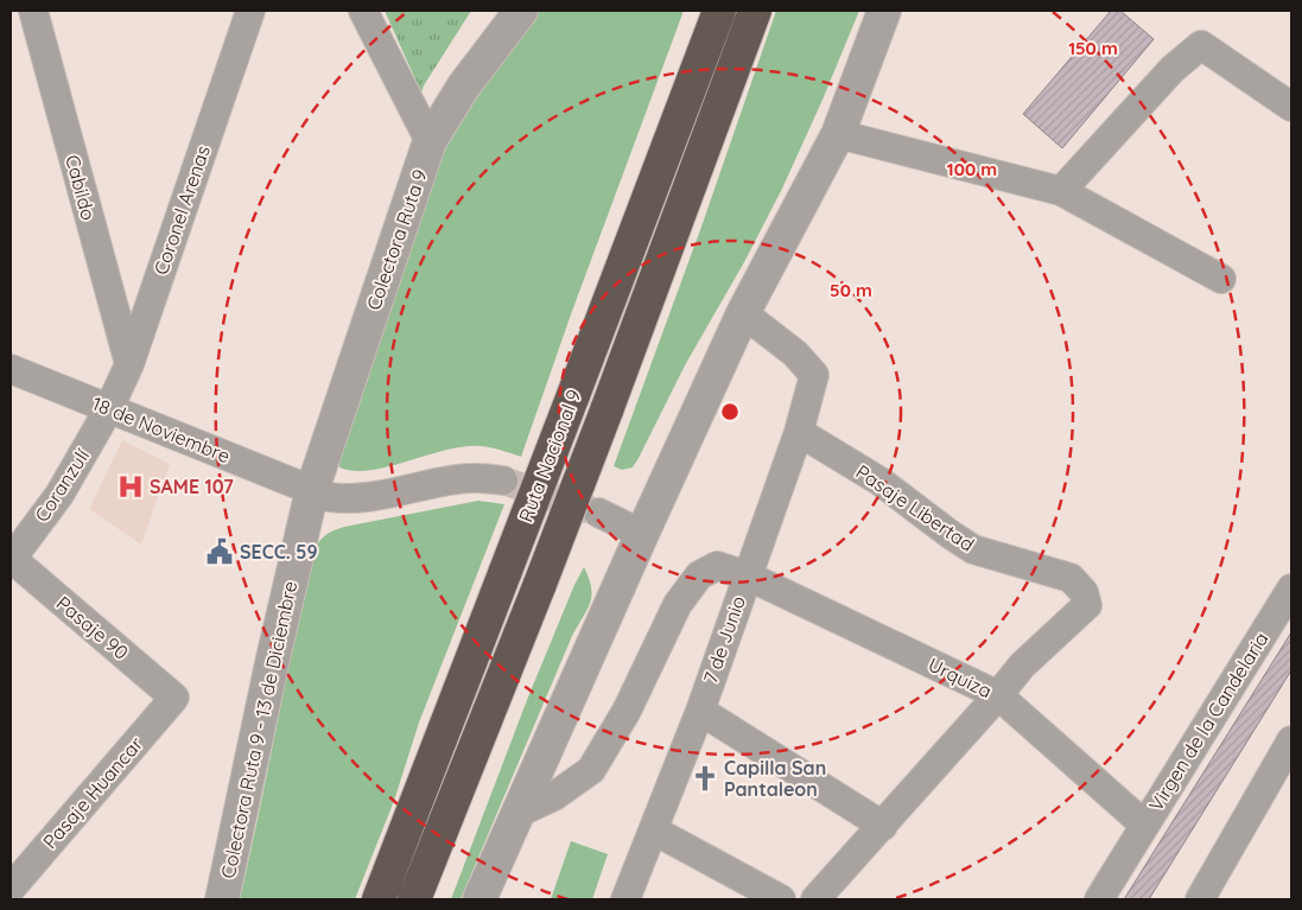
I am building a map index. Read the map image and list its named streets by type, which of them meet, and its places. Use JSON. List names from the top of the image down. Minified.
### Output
{"streets":{"highway":["Ruta Nacional 9"],"street":["Cabildo","Coronel Arenas","Colectora Ruta 9","18 de Noviembre","Coranzulí","Pasaje Libertad","Pasaje 90","7 de Junio","Urquiza","Virgen de la Candelaria","Colectora Ruta 9 - 13 de Diciembre","Pasaje Huancar"]},"crossings":[["Cabildo","Coronel Arenas"],["Coronel Arenas","18 de Noviembre"],["Coronel Arenas","Coranzulí"],["Colectora Ruta 9","18 de Noviembre"],["Colectora Ruta 9","Colectora Ruta 9 - 13 de Diciembre"],["18 de Noviembre","Coranzulí"],["18 de Noviembre","Colectora Ruta 9 - 13 de Diciembre"],["Coranzulí","Pasaje 90"],["Pasaje Libertad","7 de Junio"],["Pasaje Libertad","Urquiza"],["Pasaje 90","Pasaje Huancar"],["7 de Junio","Urquiza"],["Urquiza","Virgen de la Candelaria"]],"places":{"hospital":["SAME 107"],"public building":["SECC. 59"],"church":["Capilla San Pantaleon"]},"rings":["150 m","100 m","50 m"]}
